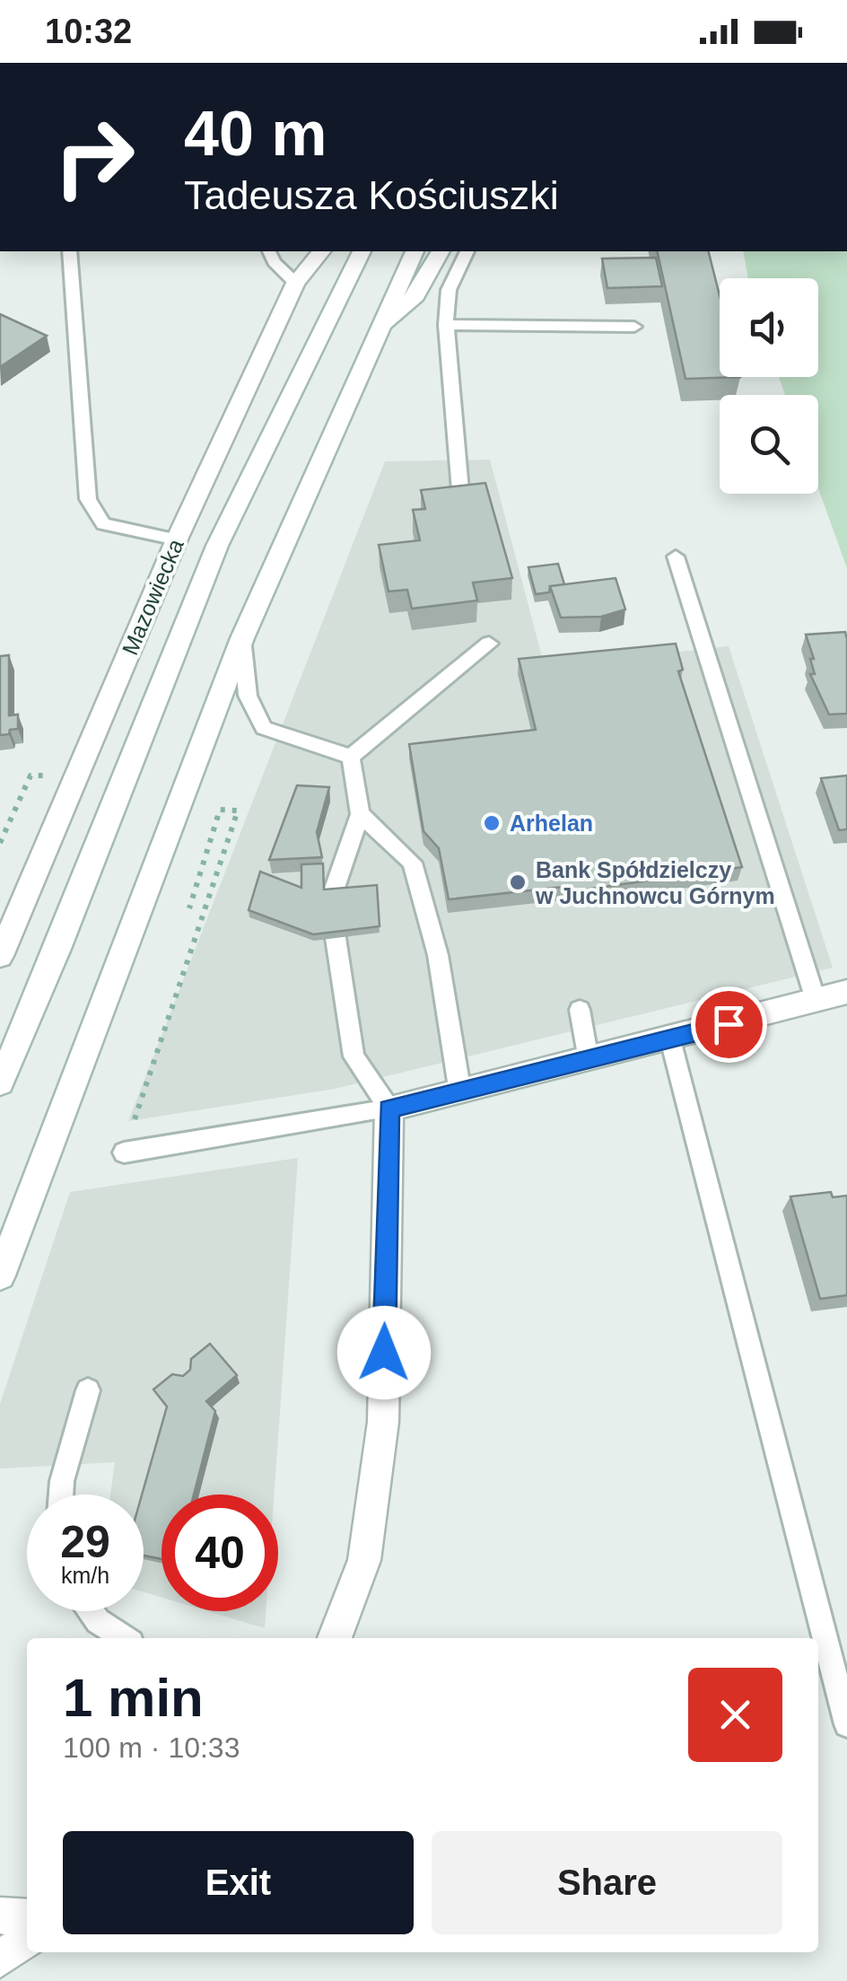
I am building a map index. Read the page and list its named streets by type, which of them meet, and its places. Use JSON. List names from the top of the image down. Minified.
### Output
{"streets":{"main road":["Mazowiecka"]},"places":["Arhelan","Bank Spółdzielczy w Juchnowcu Górnym"],"page":{"status":"10:32","turn":["40 m","Tadeusza Kościuszki"],"speed":"29 km/h","limit":"40","heading":["1 min","100 m · 10:33"],"buttons":["Exit","Share"]}}
